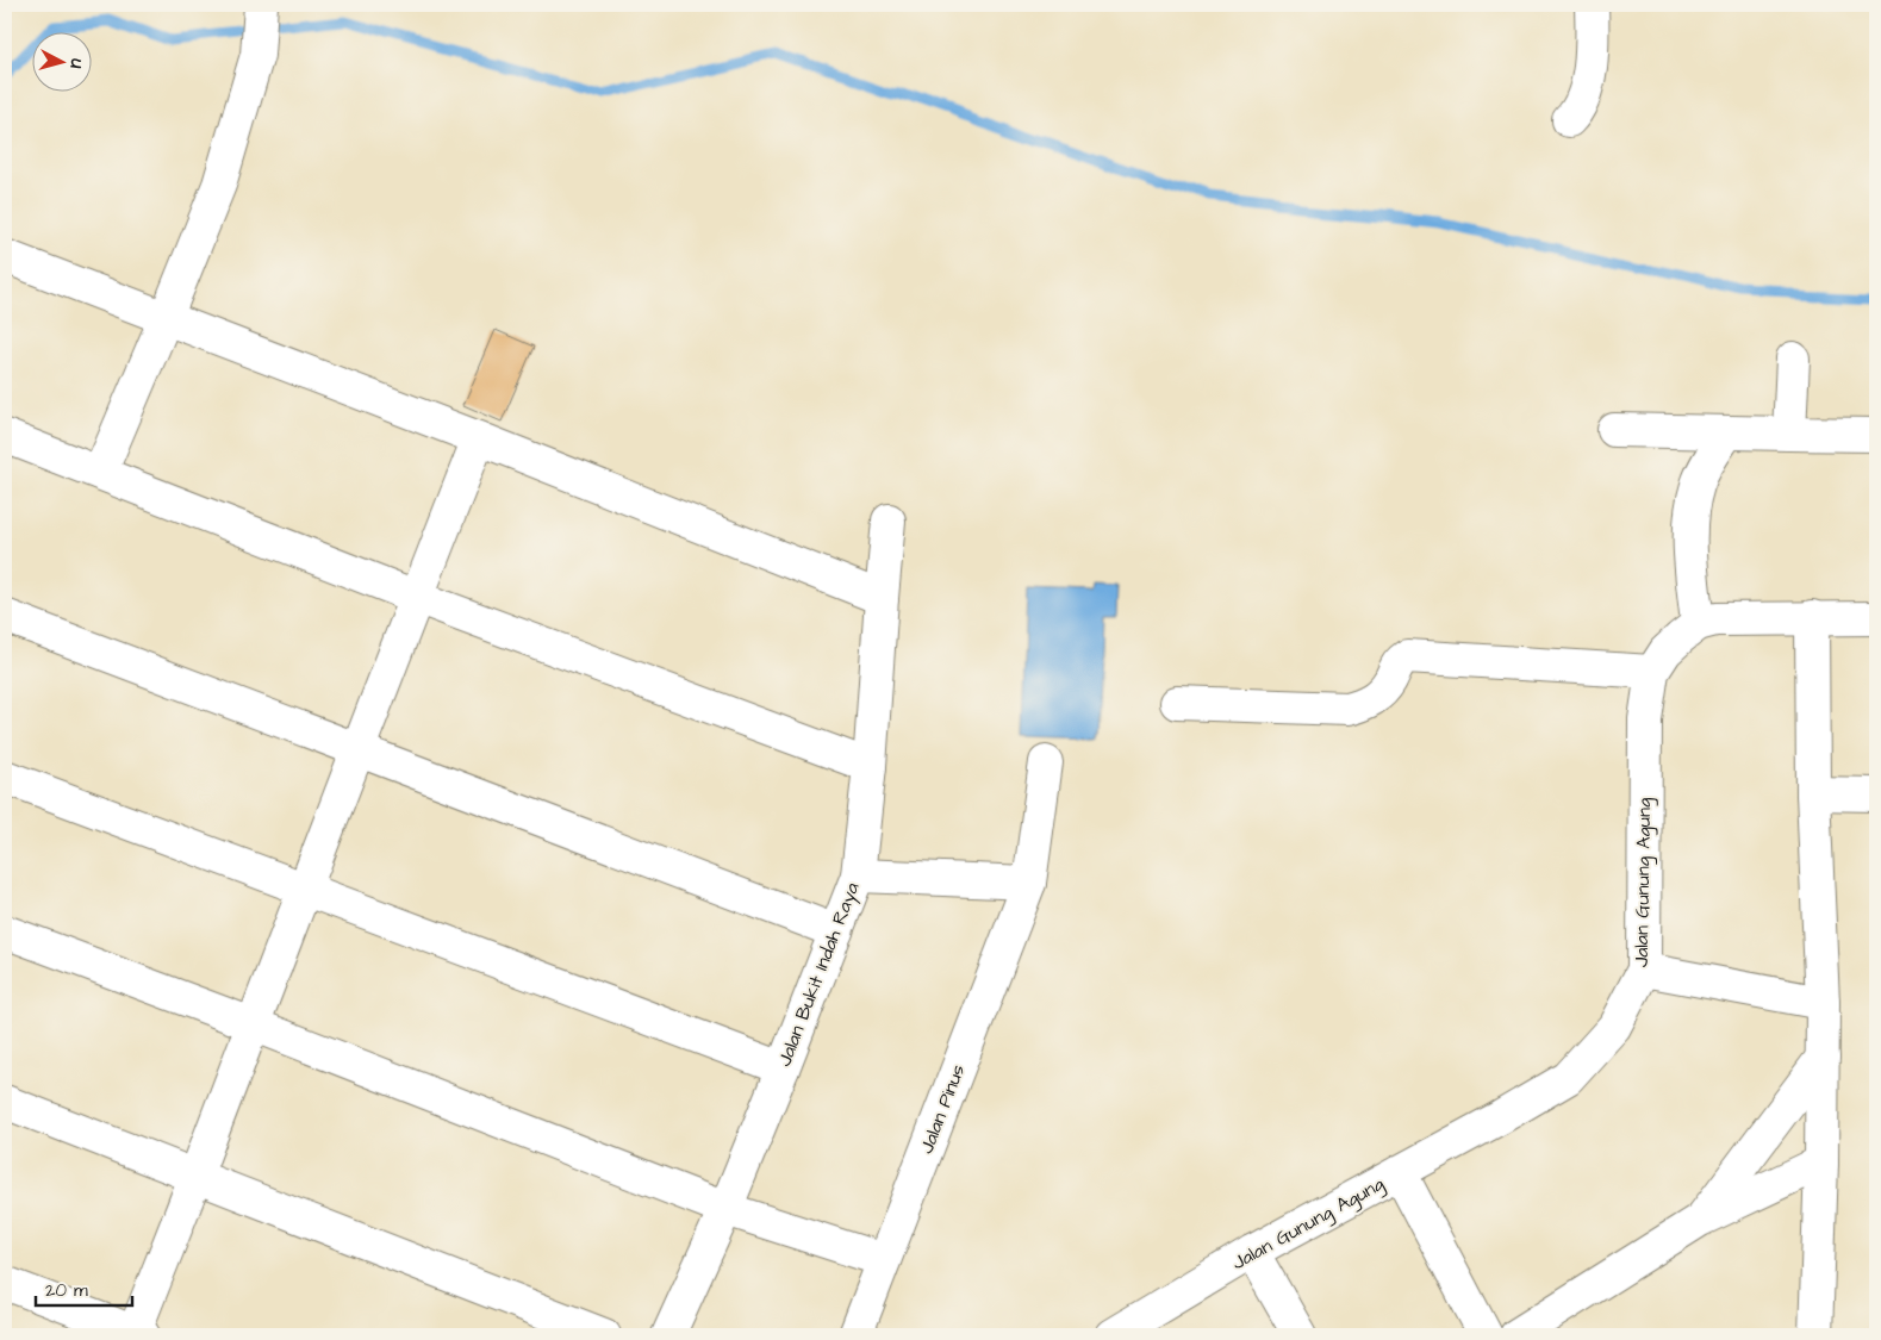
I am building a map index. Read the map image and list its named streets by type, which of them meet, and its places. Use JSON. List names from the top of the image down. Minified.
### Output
{"streets":{"street":["Jalan Gunung Agung","Jalan Bukit Indah Raya","Jalan Pinus"]},"scale_bar":"20 m","north":"right"}
